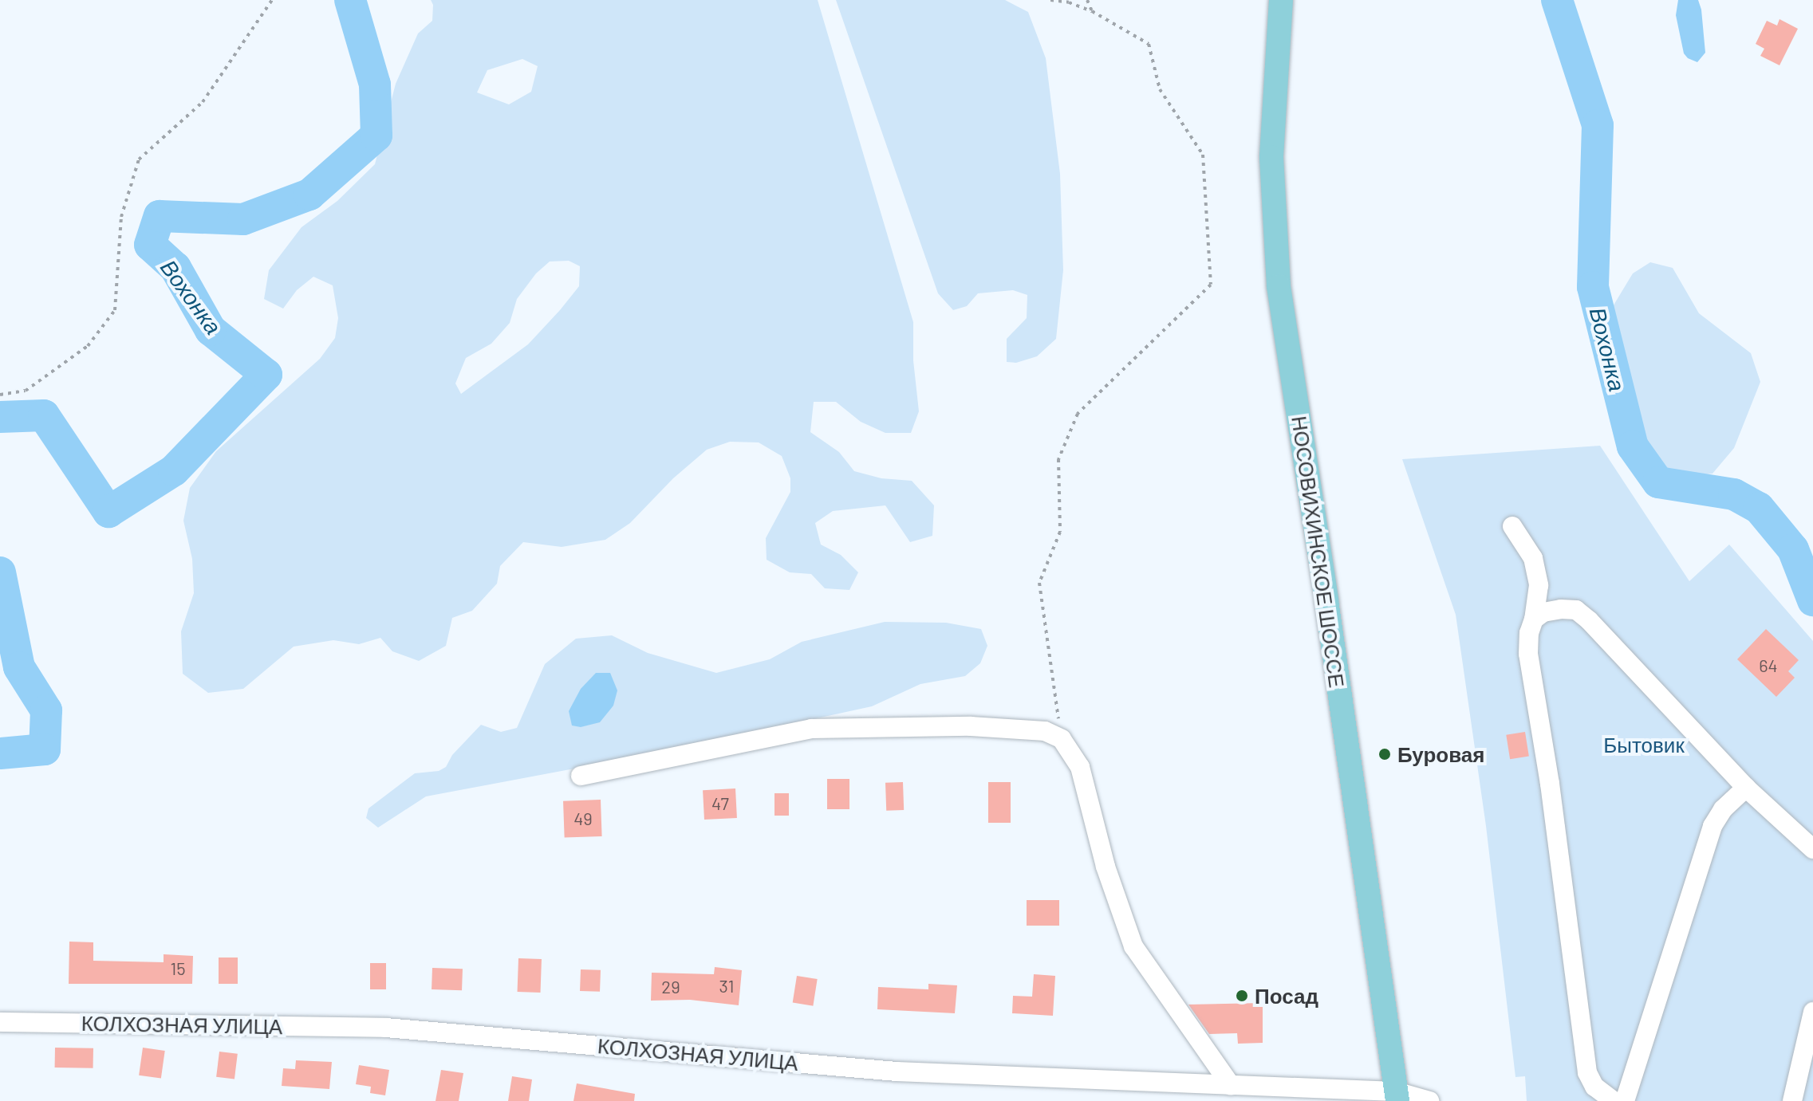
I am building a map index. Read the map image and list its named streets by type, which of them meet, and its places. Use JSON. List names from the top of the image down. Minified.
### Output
{"streets":{"main road":["НОСОВИХИНСКОЕ ШОССЕ"],"street":["КОЛХОЗНАЯ УЛИЦА"]},"crossings":[["НОСОВИХИНСКОЕ ШОССЕ","КОЛХОЗНАЯ УЛИЦА"]],"water":["Вохонка"],"parks":["Бытовик"],"places":["Буровая","Посад"],"house_numbers":["64","47","49","15","31","29"]}
